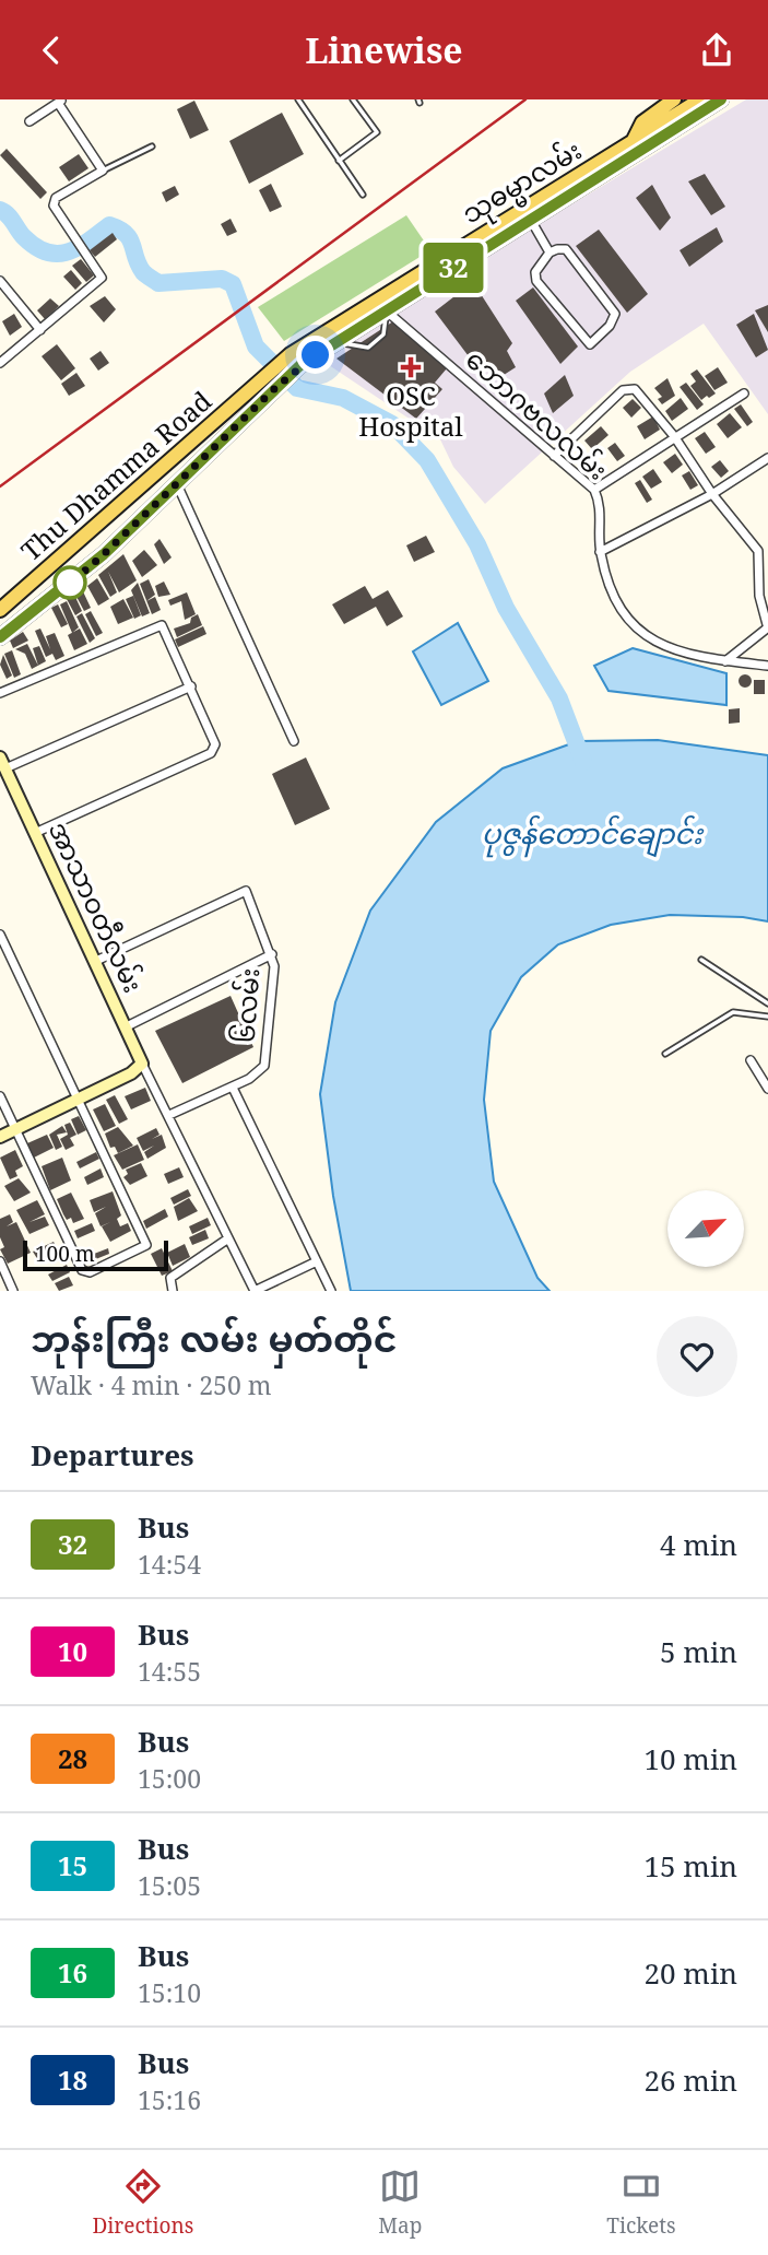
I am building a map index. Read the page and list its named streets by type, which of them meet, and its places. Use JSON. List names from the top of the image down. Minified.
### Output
{"streets":{"main road":["သုဓမ္မာလမ်း","Thu Dhamma Road","အာသာဝတီလမ်း"],"street":["ဘောဂဗလလမ်း","၆လမ်း"]},"crossings":[["သုဓမ္မာလမ်း","ဘောဂဗလလမ်း"],["သုဓမ္မာလမ်း","Thu Dhamma Road"],["အာသာဝတီလမ်း","၆လမ်း"]],"water":["ပုဇွန်တောင်ချောင်း"],"places":{"health":["OSC Hospital"]},"lines":["bus line 32"],"scale_bar":"100 m","north":"top right","page":{"header":"Linewise","on_map":"32","scale":"100 m","heading":[["ဘုန်းကြီး လမ်း မှတ်တိုင်","Walk · 4 min · 250 m"],"Departures"],"list":[{"mark":"32","name":"Bus","note":"14:54","value":"4 min"},{"mark":"10","name":"Bus","note":"14:55","value":"5 min"},{"mark":"28","name":"Bus","note":"15:00","value":"10 min"},{"mark":"15","name":"Bus","note":"15:05","value":"15 min"},{"mark":"16","name":"Bus","note":"15:10","value":"20 min"},{"mark":"18","name":"Bus","note":"15:16","value":"26 min"}],"tabs":["Directions","Map","Tickets"]}}
